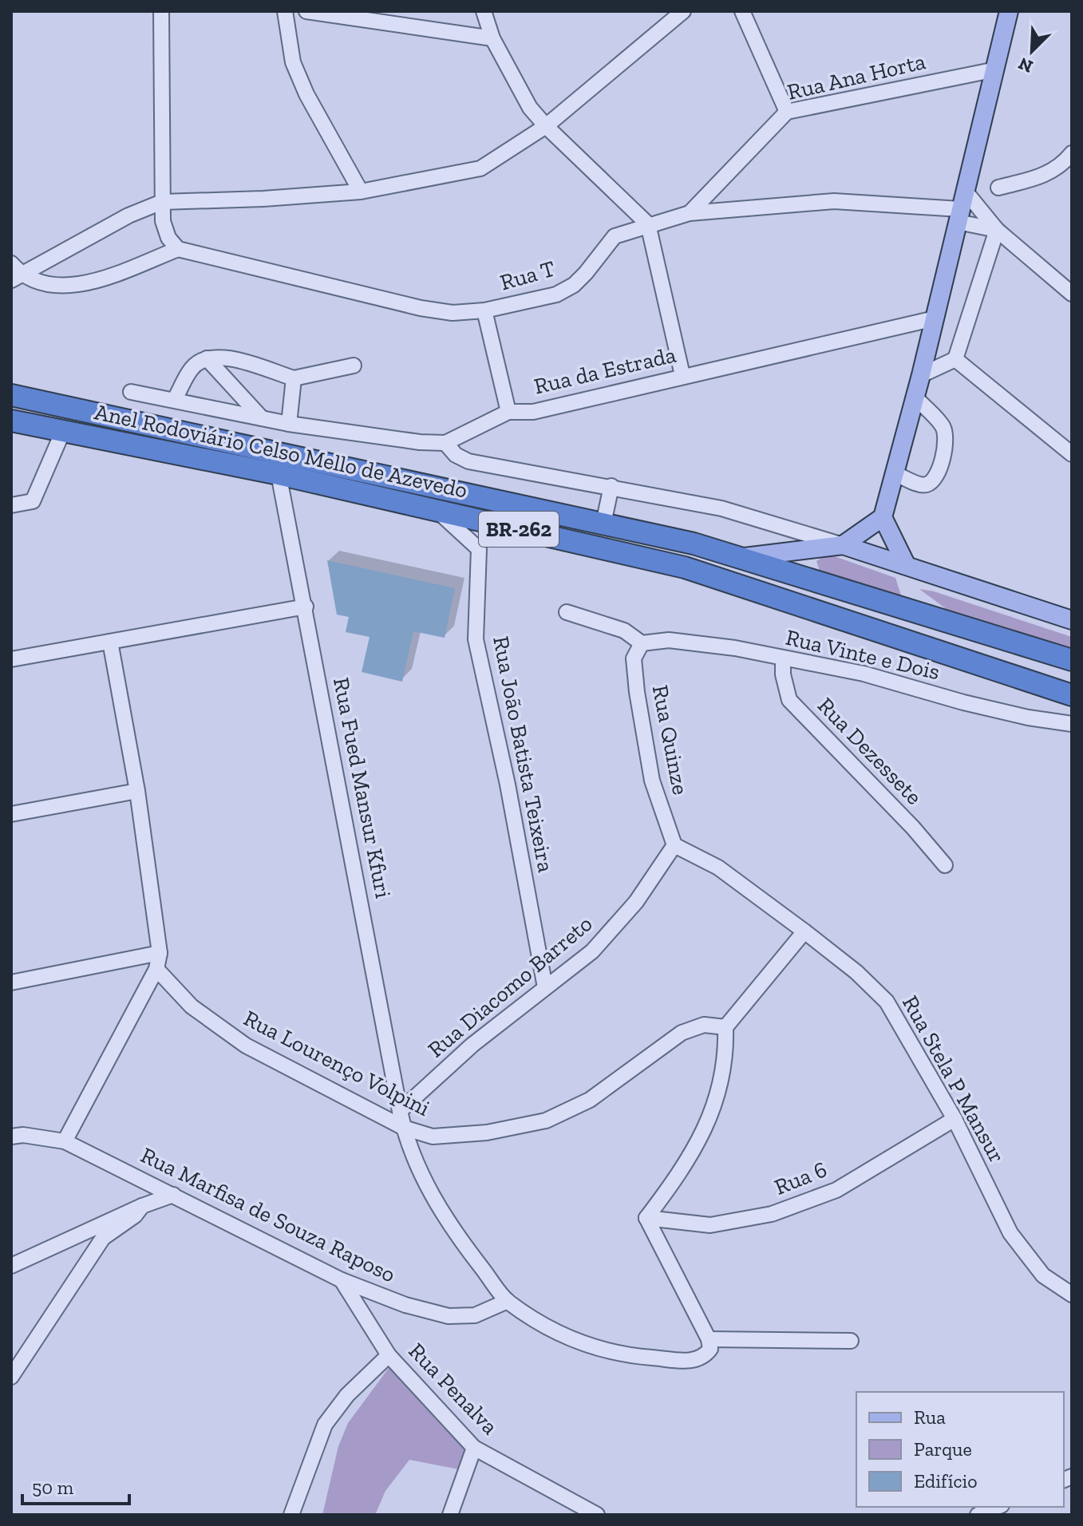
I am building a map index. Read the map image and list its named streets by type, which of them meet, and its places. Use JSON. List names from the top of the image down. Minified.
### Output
{"streets":{"highway":["Anel Rodoviário Celso Mello de Azevedo","BR-262"],"street":["Rua Ana Horta","Rua T","Rua da Estrada","Rua Vinte e Dois","Rua Quinze","Rua Dezessete","Rua João Batista Teixeira","Rua Fued Mansur Kfuri","Rua Diacomo Barreto","Rua Lourenço Volpini","Rua Stela P Mansur","Rua 6","Rua Marfisa de Souza Raposo","Rua Penalva"]},"crossings":[["Rua Ana Horta","Rua T"],["Anel Rodoviário Celso Mello de Azevedo","Rua João Batista Teixeira"],["Anel Rodoviário Celso Mello de Azevedo","Rua Fued Mansur Kfuri"],["Rua Vinte e Dois","Rua Quinze"],["Rua Vinte e Dois","Rua Dezessete"],["Rua Quinze","Rua Diacomo Barreto"],["Rua Quinze","Rua Stela P Mansur"],["Rua João Batista Teixeira","Rua Diacomo Barreto"],["Rua Fued Mansur Kfuri","Rua Diacomo Barreto"],["Rua Diacomo Barreto","Rua Stela P Mansur"],["Rua Stela P Mansur","Rua 6"],["Rua Marfisa de Souza Raposo","Rua Penalva"]],"legend":["Rua","Parque","Edifício"],"scale_bar":"50 m","north":"bottom left"}
